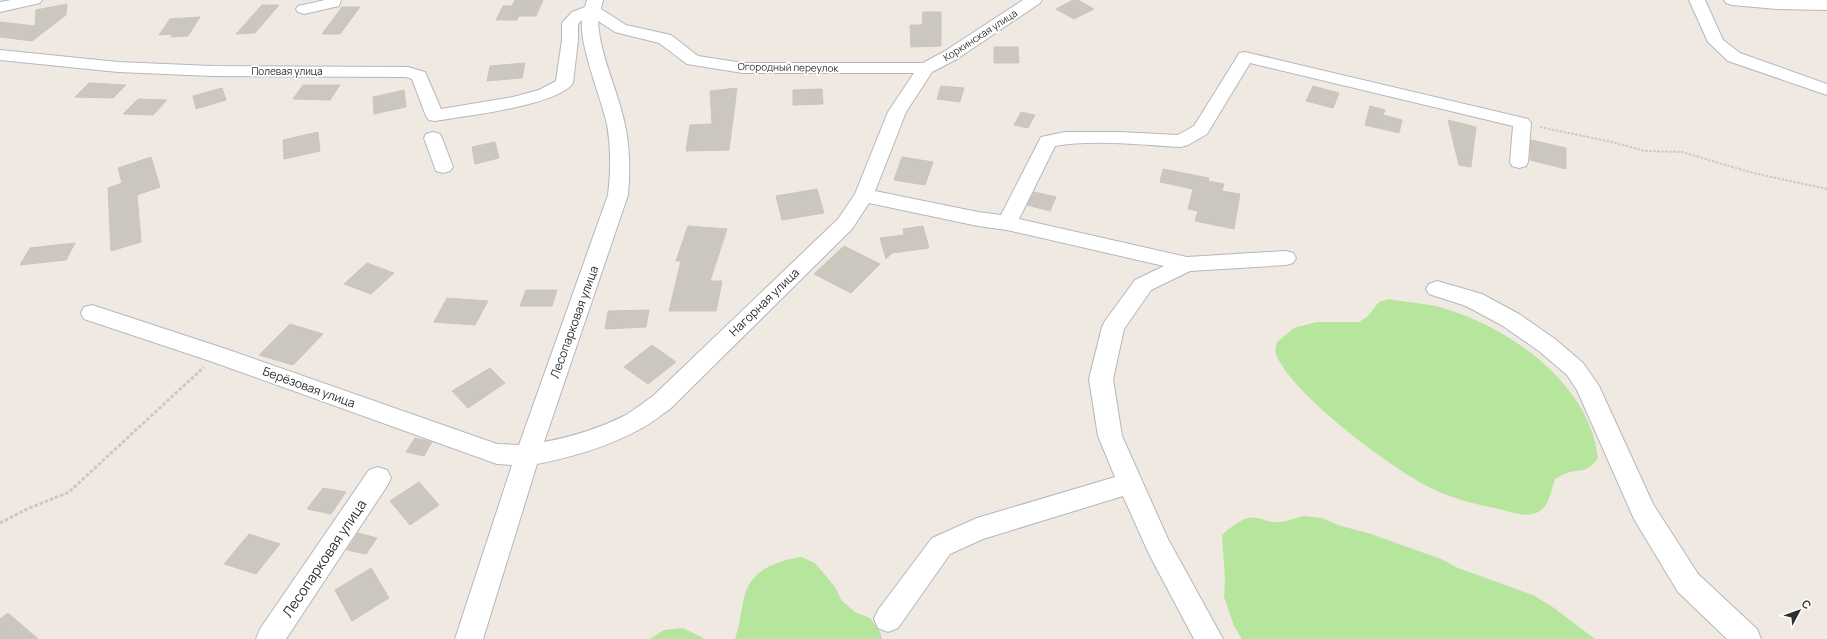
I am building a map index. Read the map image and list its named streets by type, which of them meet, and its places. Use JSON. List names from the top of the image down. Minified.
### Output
{"streets":{"street":["Коркинская улица","Огородный переулок","Полевая улица","Нагорная улица","Лесопарковая улица","Берёзовая улица"]},"crossings":[["Коркинская улица","Огородный переулок"],["Коркинская улица","Нагорная улица"],["Огородный переулок","Полевая улица"],["Огородный переулок","Нагорная улица"],["Огородный переулок","Лесопарковая улица"],["Полевая улица","Лесопарковая улица"],["Нагорная улица","Лесопарковая улица"],["Нагорная улица","Берёзовая улица"],["Лесопарковая улица","Берёзовая улица"]],"north":"top right"}
